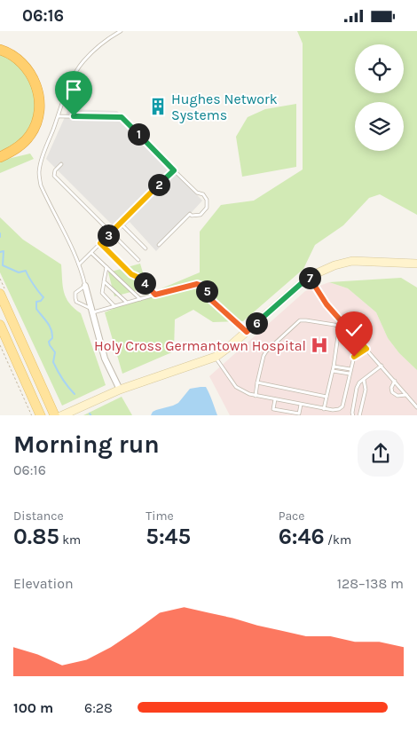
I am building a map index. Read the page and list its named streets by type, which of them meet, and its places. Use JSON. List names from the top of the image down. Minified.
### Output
{"places":{"building":["Hughes Network Systems"],"hospital":["Holy Cross Germantown Hospital"]},"page":{"status":"06:16","pins":["1","2","3","7","4","5","6"],"heading":["Morning run","06:16"],"stats":[["Distance","0.85 km"],["Time","5:45"],["Pace","6:46 /km"]],"chart":["Elevation","128–138 m"],"list":[{"name":"100 m","note":"6:28"}]}}
